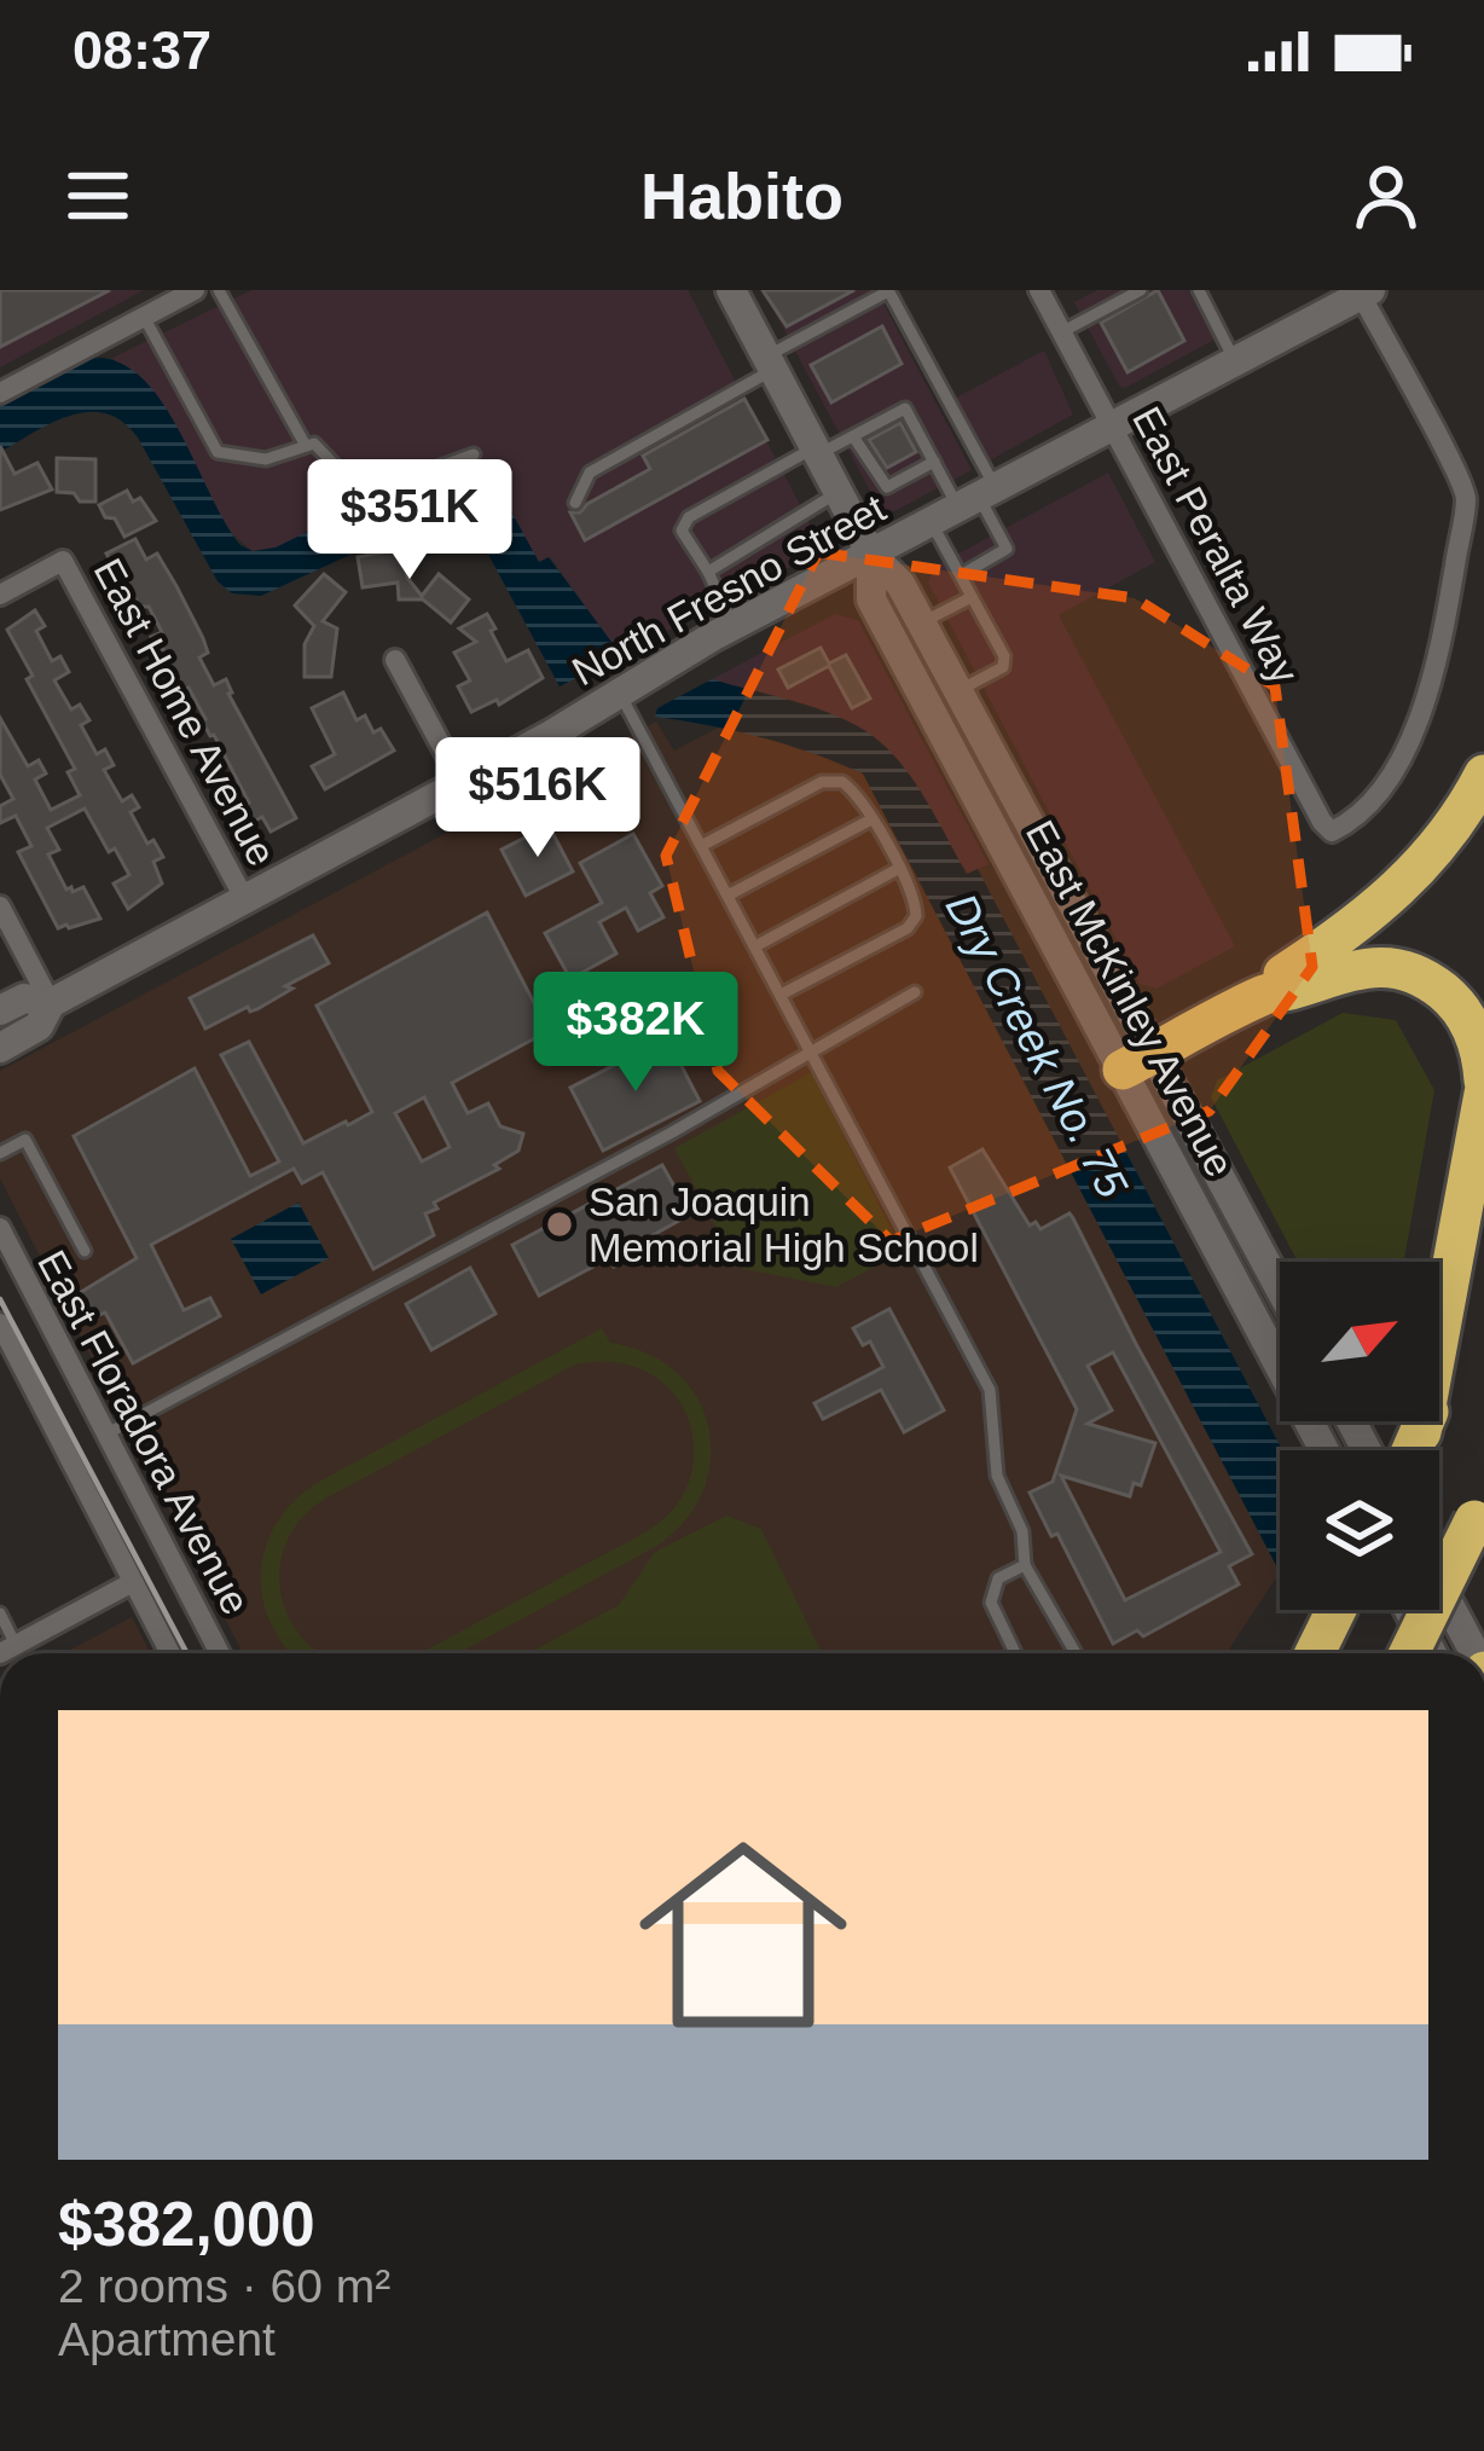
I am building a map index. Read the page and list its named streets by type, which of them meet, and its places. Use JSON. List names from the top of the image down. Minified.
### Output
{"streets":{"main road":["North Fresno Street","East McKinley Avenue"],"street":["East Peralta Way","East Home Avenue","East Floradora Avenue"]},"crossings":[["East Peralta Way","North Fresno Street"],["North Fresno Street","East Home Avenue"],["North Fresno Street","East McKinley Avenue"]],"water":["Dry Creek No. 75"],"places":["San Joaquin Memorial High School"],"north":"top right","page":{"status":"08:37","header":"Habito","price":["$351K","$516K","$382K"],"list":[{"name":"$382,000","note":"2 rooms · 60 m² · Apartment"}]}}
